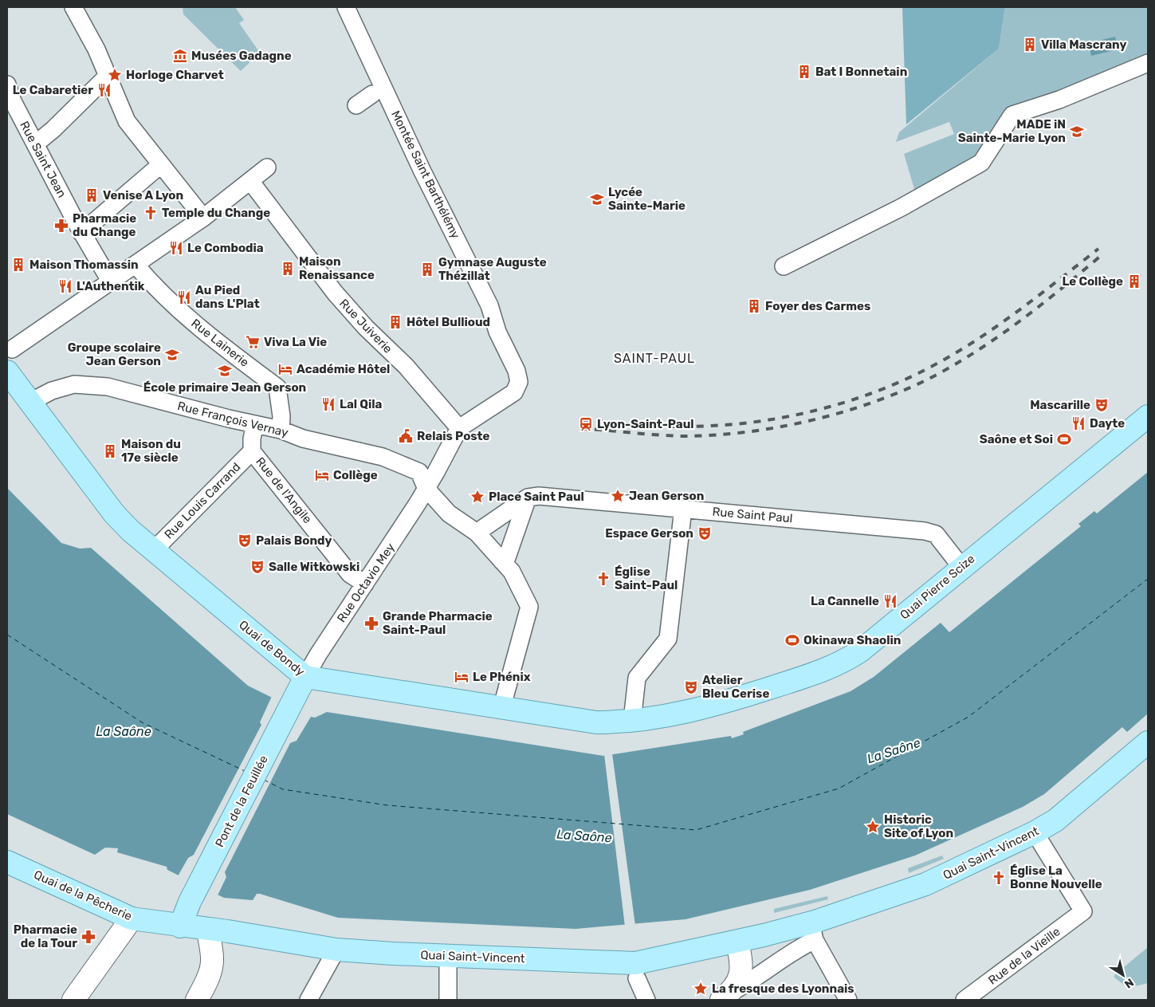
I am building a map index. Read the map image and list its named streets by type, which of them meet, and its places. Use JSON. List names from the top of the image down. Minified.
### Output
{"streets":{"main road":["Quai Pierre Scize","Quai de Bondy","Pont de la Feuillée","Quai Saint-Vincent","Quai de la Pêcherie"],"street":["Rue Saint Jean","Montée Saint Barthélémy","Rue Juiverie","Rue Lainerie","Rue François Vernay","Rue de l'Angile","Rue Louis Carrand","Rue Saint Paul","Rue Octavio Mey","Rue de la Vieille"]},"crossings":[["Montée Saint Barthélémy","Rue Juiverie"],["Rue Lainerie","Rue François Vernay"],["Rue François Vernay","Rue de l'Angile"],["Rue François Vernay","Rue Octavio Mey"],["Rue François Vernay","Quai de Bondy"],["Rue de l'Angile","Rue Louis Carrand"],["Rue de l'Angile","Rue Octavio Mey"],["Rue Louis Carrand","Quai de Bondy"],["Rue Saint Paul","Quai Pierre Scize"],["Rue Octavio Mey","Quai de Bondy"],["Rue Octavio Mey","Pont de la Feuillée"],["Quai Pierre Scize","Quai de Bondy"],["Quai de Bondy","Pont de la Feuillée"],["Pont de la Feuillée","Quai de la Pêcherie"],["Quai Saint-Vincent","Quai de la Pêcherie"],["Quai Saint-Vincent","Rue de la Vieille"]],"districts":["SAINT-PAUL"],"water":["La Saône"],"places":{"building":["Villa Mascrany","Bat I Bonnetain","Venise A Lyon","Maison Thomassin","Maison Renaissance","Gymnase Auguste Thézillat","Le Collège","Foyer des Carmes","Hôtel Bullioud","Maison du 17e siècle"],"museum":["Musées Gadagne"],"place":["Horloge Charvet","Jean Gerson","Place Saint Paul","Historic Site of Lyon","La fresque des Lyonnais"],"restaurant":["Le Cabaretier","Le Combodia","L'Authentik","Au Pied dans L'Plat","Lal Qila","Dayte","La Cannelle"],"school or university":["MADE iN Sainte-Marie Lyon","Lycée Sainte-Marie","Groupe scolaire Jean Gerson","École primaire Jean Gerson"],"church":["Temple du Change","Église Saint-Paul","Église La Bonne Nouvelle"],"pharmacy":["Pharmacie du Change","Grande Pharmacie Saint-Paul","Pharmacie de la Tour"],"supermarket":["Viva La Vie"],"hotel":["Académie Hôtel","Collège","Le Phénix"],"theatre":["Mascarille","Espace Gerson","Palais Bondy","Salle Witkowski","Atelier Bleu Cerise"],"station":["Lyon-Saint-Paul"],"public building":["Relais Poste"],"sports":["Saône et Soi","Okinawa Shaolin"]},"north":"bottom right"}
